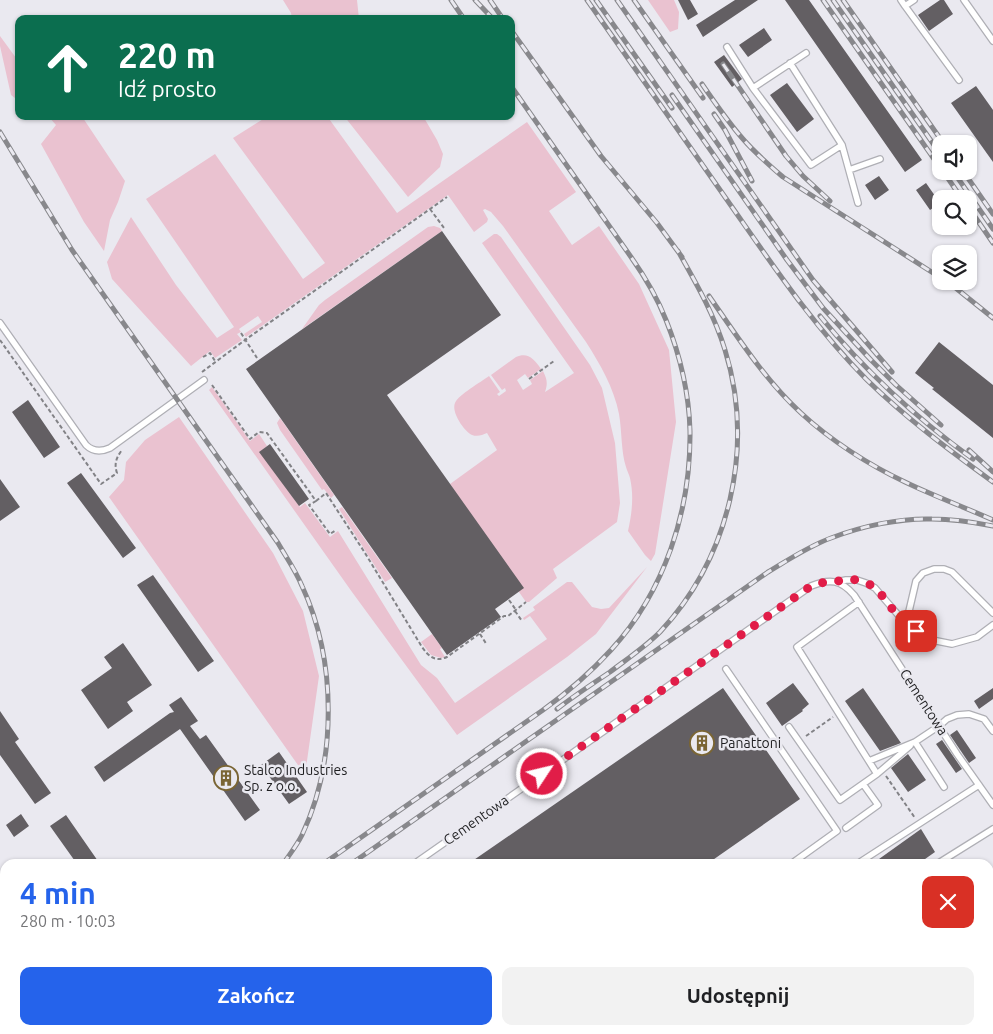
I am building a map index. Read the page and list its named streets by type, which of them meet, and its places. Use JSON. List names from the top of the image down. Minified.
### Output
{"streets":{"lane":["Cementowa"]},"places":{"building":["Panattoni","Stalco Industries Sp. z o.o."]},"page":{"turn":["220 m","Idź prosto"],"heading":["4 min","280 m · 10:03"],"buttons":["Zakończ","Udostępnij"]}}
